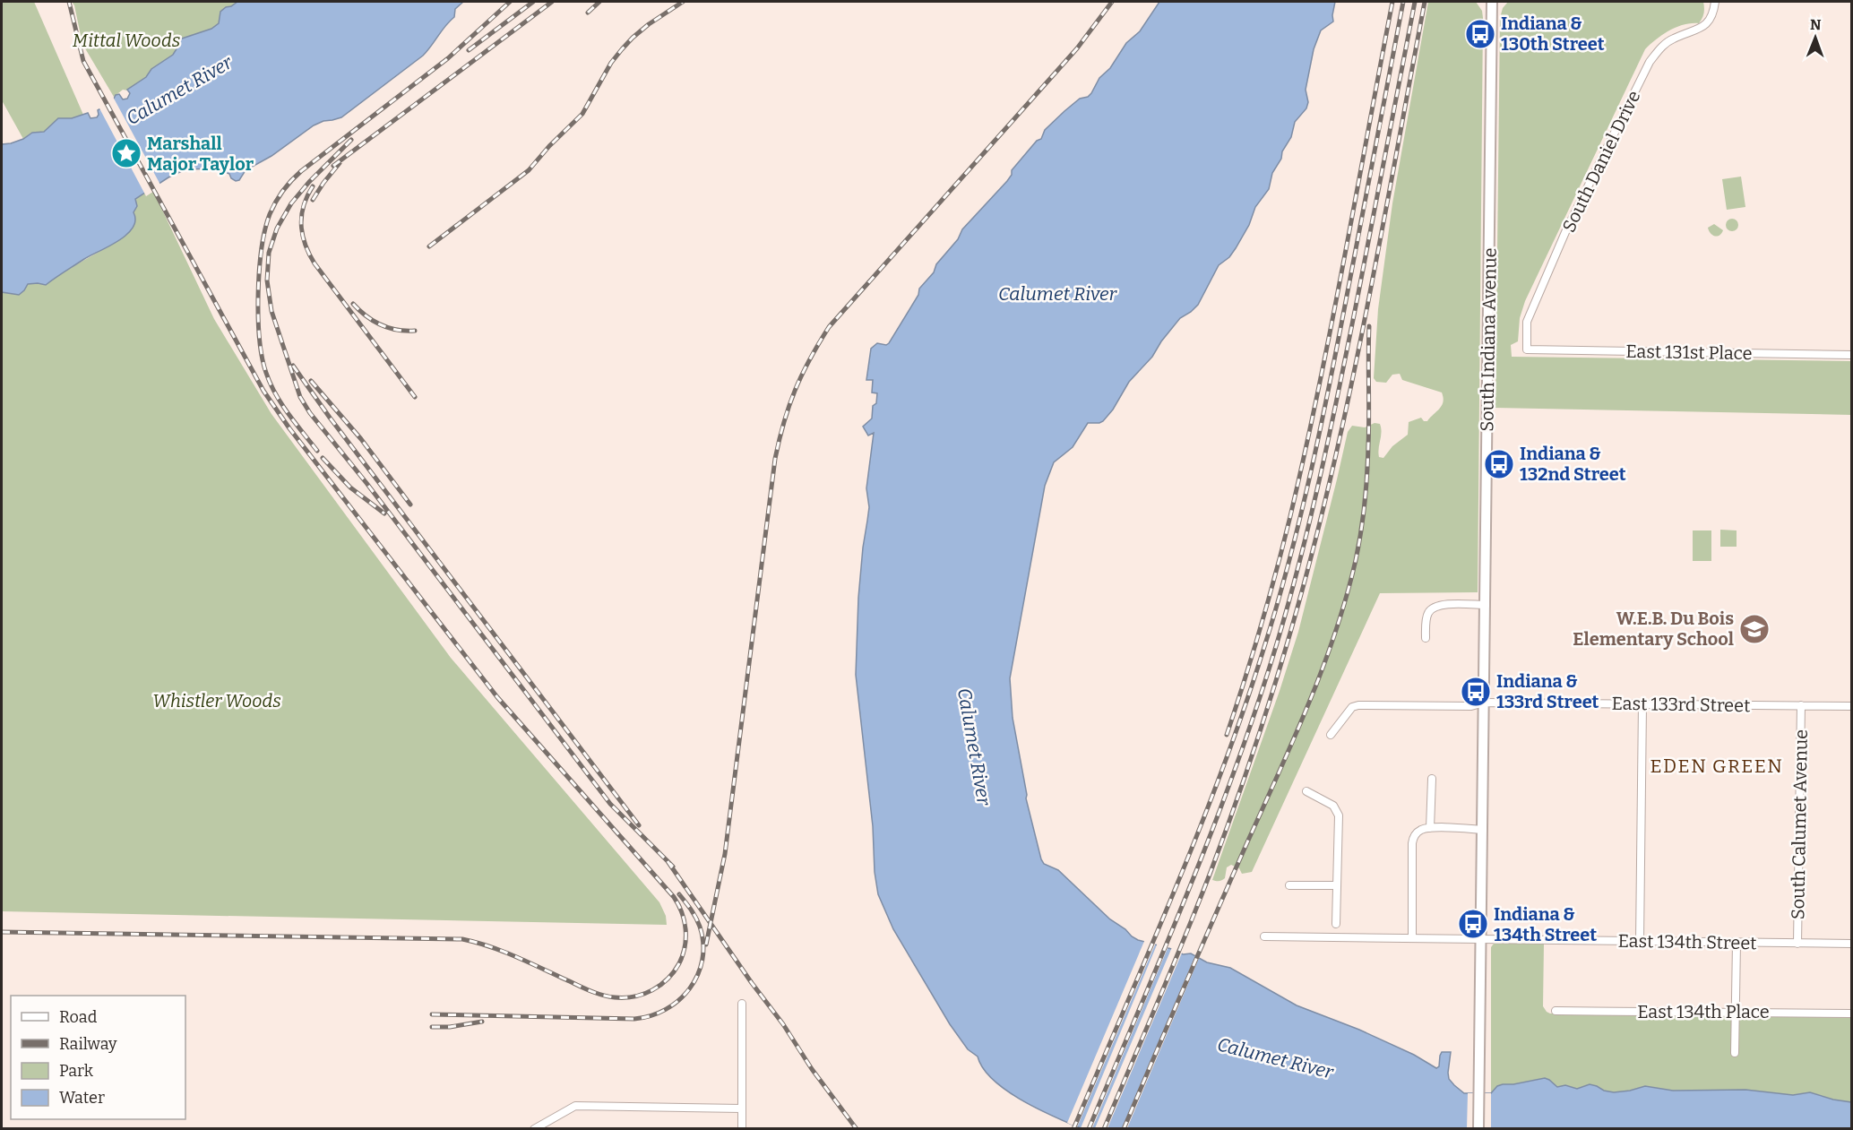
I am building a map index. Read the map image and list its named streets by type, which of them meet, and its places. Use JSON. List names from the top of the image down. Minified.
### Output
{"streets":{"main road":["South Indiana Avenue"],"street":["South Daniel Drive","East 131st Place","East 133rd Street","South Calumet Avenue","East 134th Street","East 134th Place"]},"crossings":[["South Daniel Drive","East 131st Place"],["South Indiana Avenue","East 133rd Street"],["South Indiana Avenue","East 134th Street"],["East 133rd Street","South Calumet Avenue"],["South Calumet Avenue","East 134th Street"]],"districts":["EDEN GREEN"],"water":["Calumet River"],"parks":["Mittal Woods","Whistler Woods"],"places":{"bus stop":["Indiana & 130th Street","Indiana & 132nd Street","Indiana & 133rd Street","Indiana & 134th Street"],"place":["Marshall Major Taylor"],"school or university":["W.E.B. Du Bois Elementary School"]},"legend":["Road","Railway","Park","Water"],"north":"top"}
